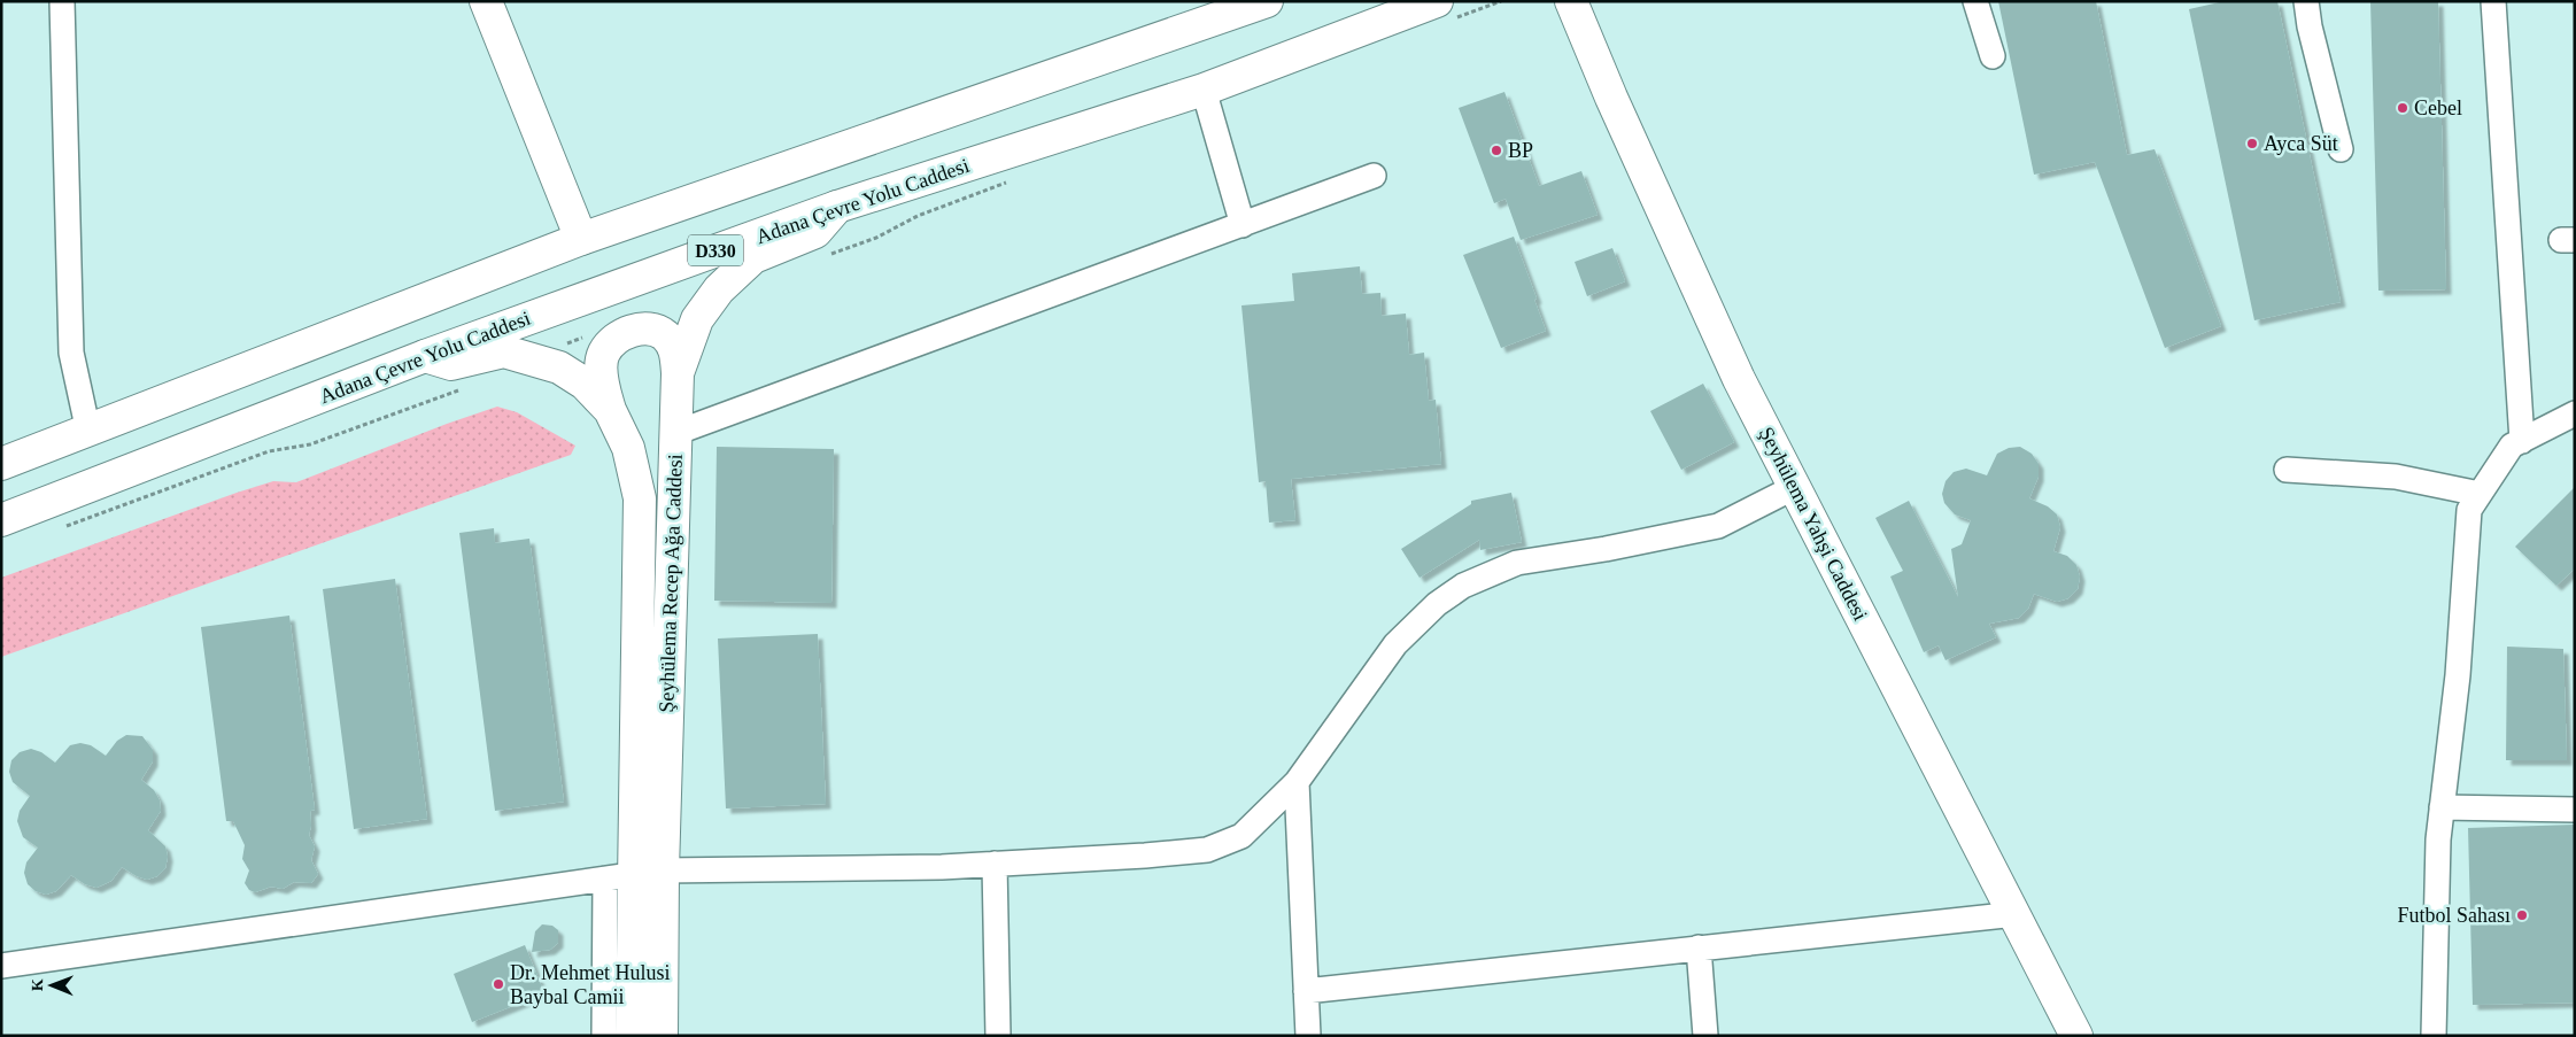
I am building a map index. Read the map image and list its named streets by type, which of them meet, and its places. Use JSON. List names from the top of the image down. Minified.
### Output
{"streets":{"main road":["Adana Çevre Yolu Caddesi","D330","Şeyhülema Yahşi Caddesi","Şeyhülema Recep Ağa Caddesi"]},"crossings":[["Adana Çevre Yolu Caddesi","Şeyhülema Recep Ağa Caddesi"]],"places":["Cebel","Ayca Süt","BP","Futbol Sahası","Dr. Mehmet Hulusi Baybal Camii"],"north":"left"}
